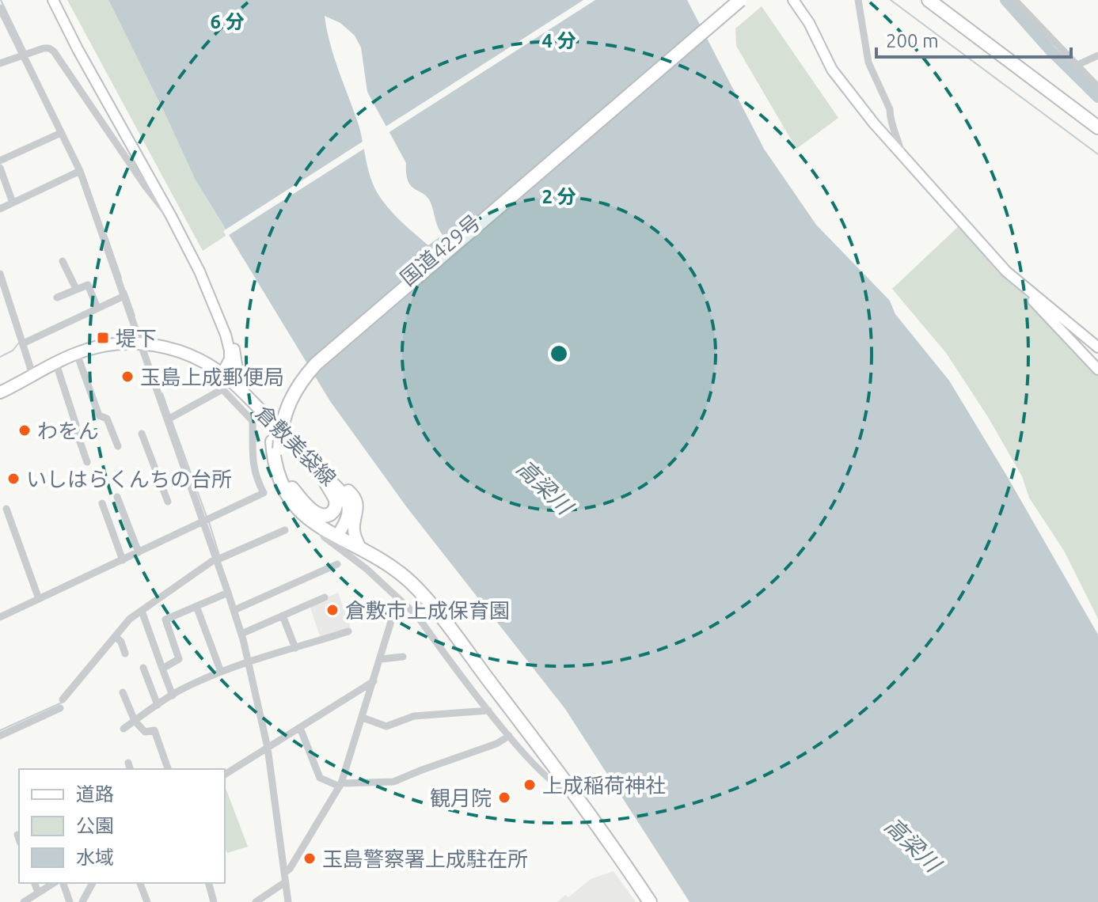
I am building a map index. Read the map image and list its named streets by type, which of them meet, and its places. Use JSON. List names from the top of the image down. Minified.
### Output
{"streets":{"highway":["国道429号"],"main road":["倉敷美袋線"]},"crossings":[["国道429号","倉敷美袋線"]],"water":["高梁川"],"places":{"transit":["堤下"],"other":["玉島上成郵便局","わをん","いしはらくんちの台所","倉敷市上成保育園","上成稲荷神社","観月院","玉島警察署上成駐在所"]},"legend":["道路","公園","水域"],"scale_bar":"200 m","rings":["6 分","4 分","2 分"]}
